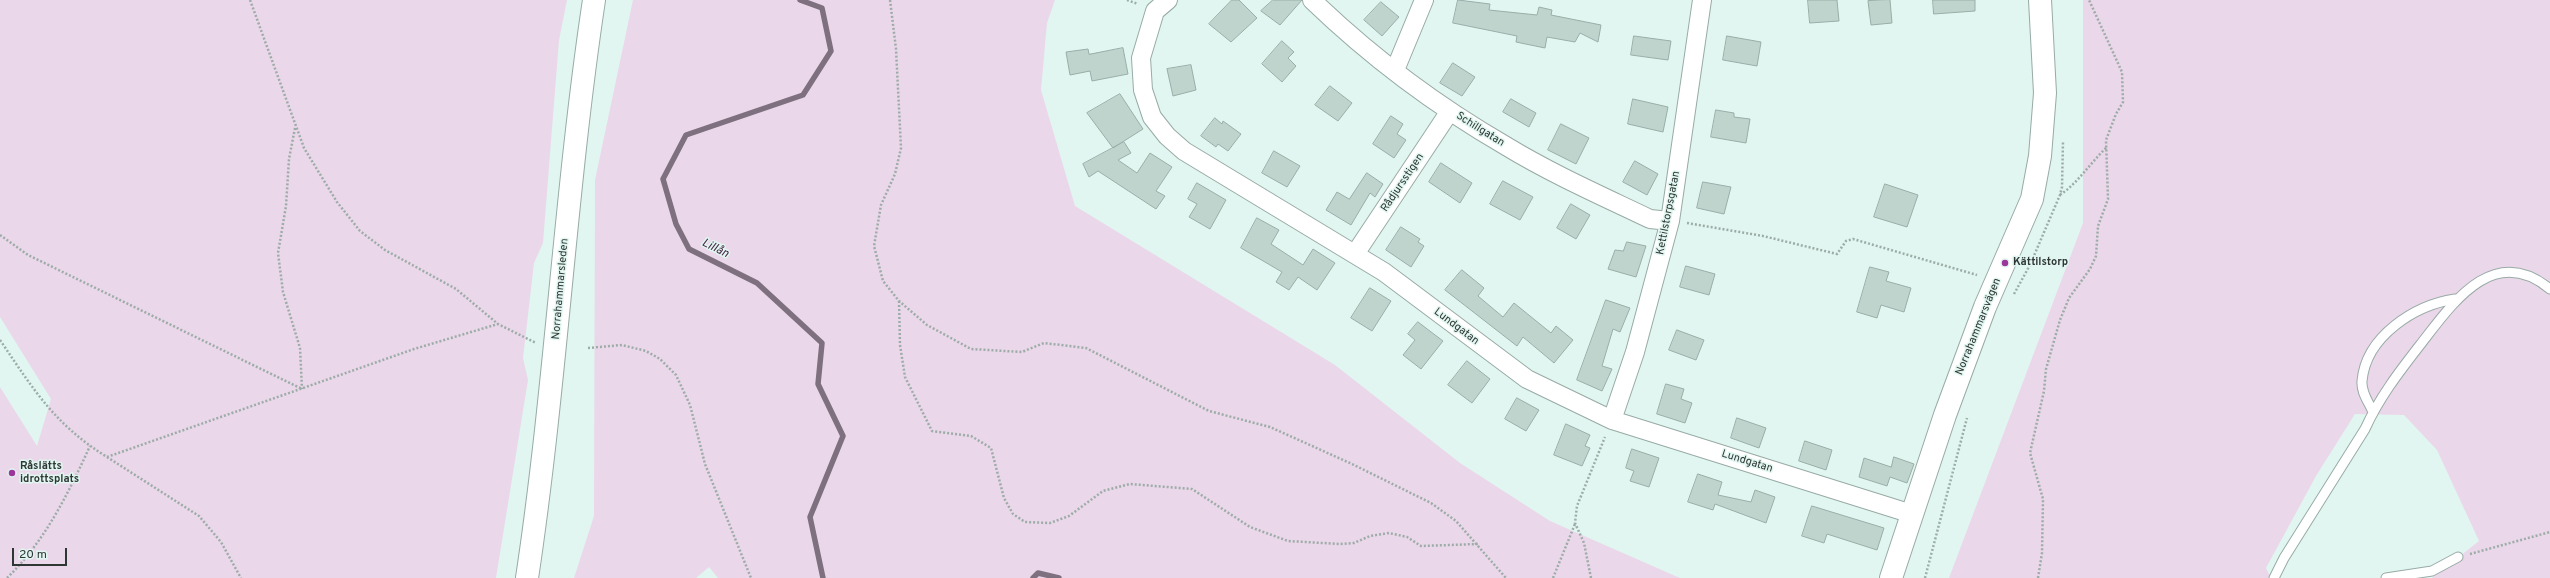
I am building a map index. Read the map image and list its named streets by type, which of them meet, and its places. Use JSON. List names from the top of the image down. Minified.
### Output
{"streets":{"street":["Schillgatan","Rådjursstigen","Kettilstorpsgatan","Norrahammarsleden","Lundgatan","Norrahammarsvägen"]},"crossings":[["Schillgatan","Rådjursstigen"],["Schillgatan","Kettilstorpsgatan"],["Rådjursstigen","Lundgatan"],["Kettilstorpsgatan","Lundgatan"],["Lundgatan","Norrahammarsvägen"]],"water":["Lillån"],"places":["Kättilstorp","Råslätts idrottsplats"],"scale_bar":"20 m"}
